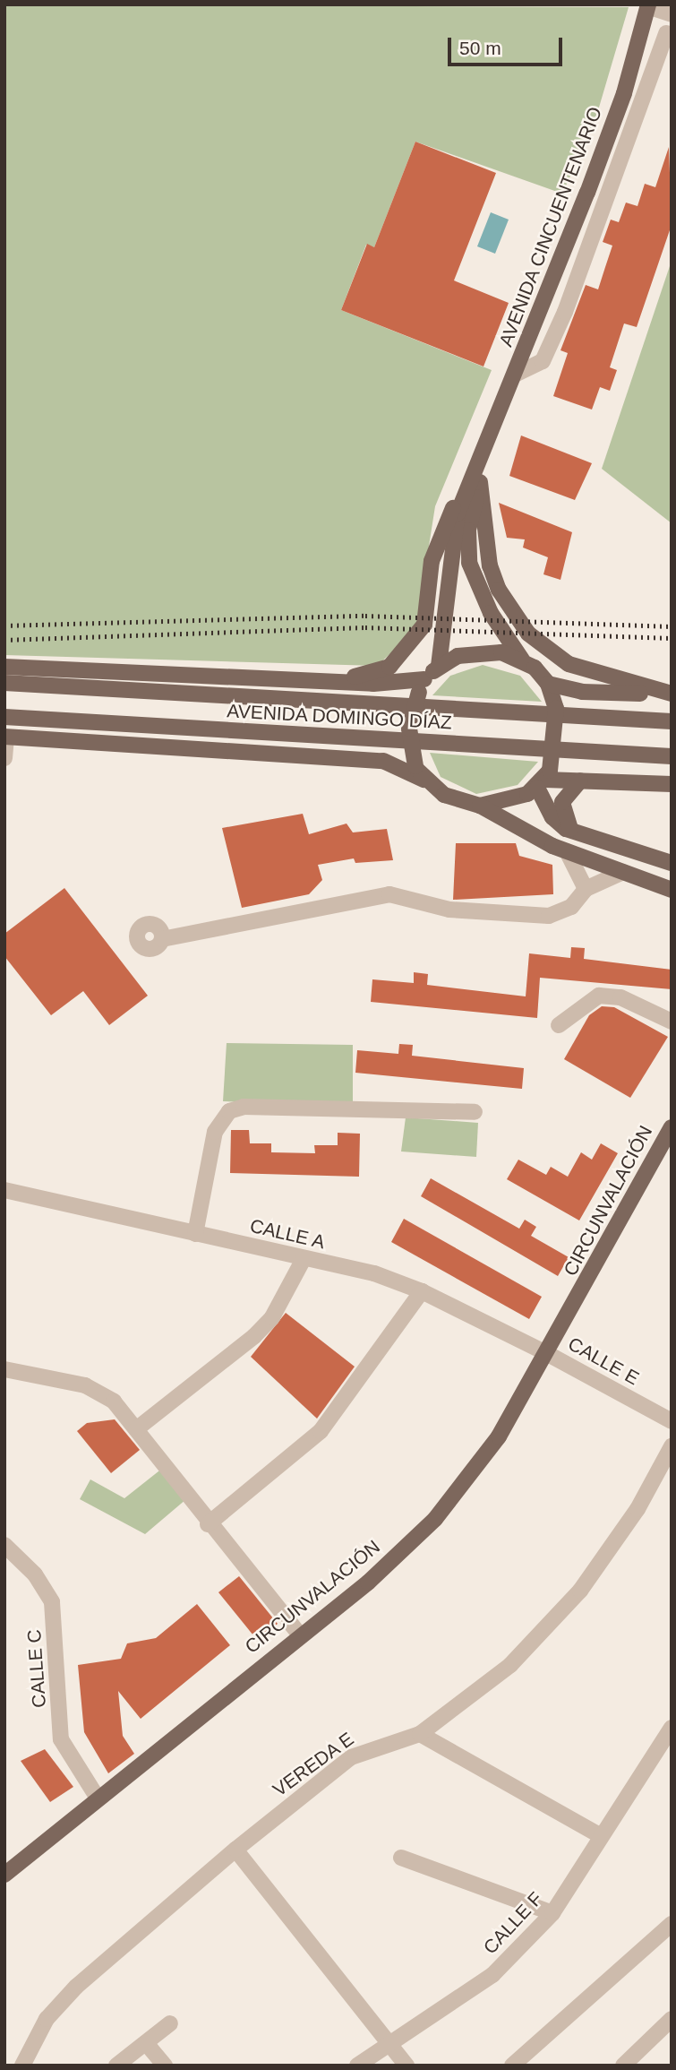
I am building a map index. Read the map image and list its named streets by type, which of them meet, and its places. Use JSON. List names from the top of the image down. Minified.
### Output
{"streets":{"main road":["AVENIDA CINCUENTENARIO","AVENIDA DOMINGO DÍAZ","CIRCUNVALACIÓN"],"street":["CALLE A","CALLE E","CALLE C","VEREDA E","CALLE F"]},"crossings":[["CIRCUNVALACIÓN","CALLE A"],["CIRCUNVALACIÓN","CALLE E"],["CIRCUNVALACIÓN","CALLE C"],["CALLE A","CALLE E"]],"scale_bar":"50 m"}
